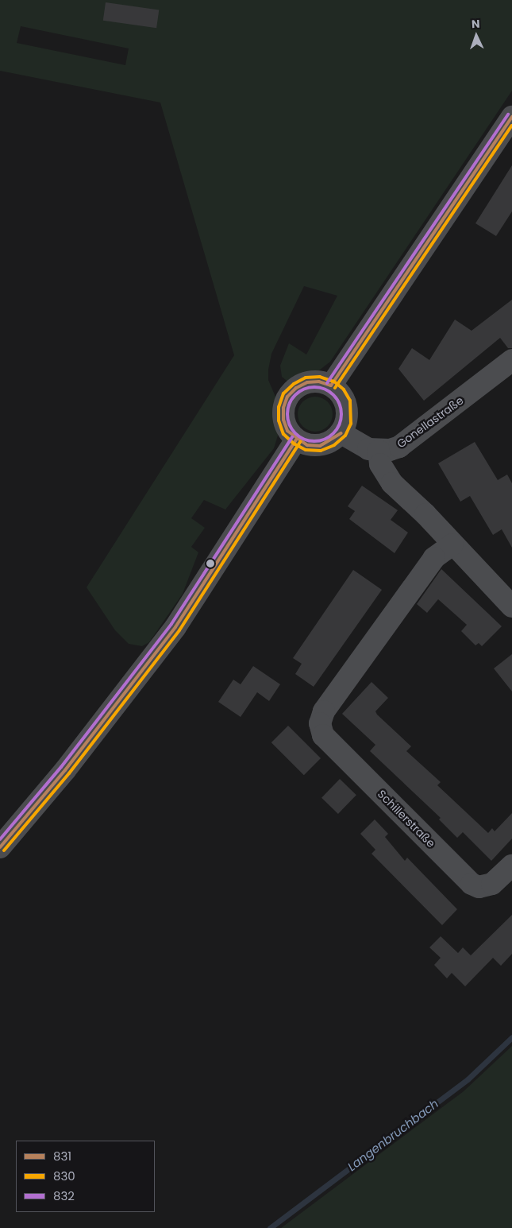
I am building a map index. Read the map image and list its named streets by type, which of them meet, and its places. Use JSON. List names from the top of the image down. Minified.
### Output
{"streets":{"street":["Gonellastraße","Schillerstraße"]},"water":["Langenbruchbach"],"lines":["transit line 832","transit line 831","transit line 830"],"legend":["831","830","832"],"north":"top"}
